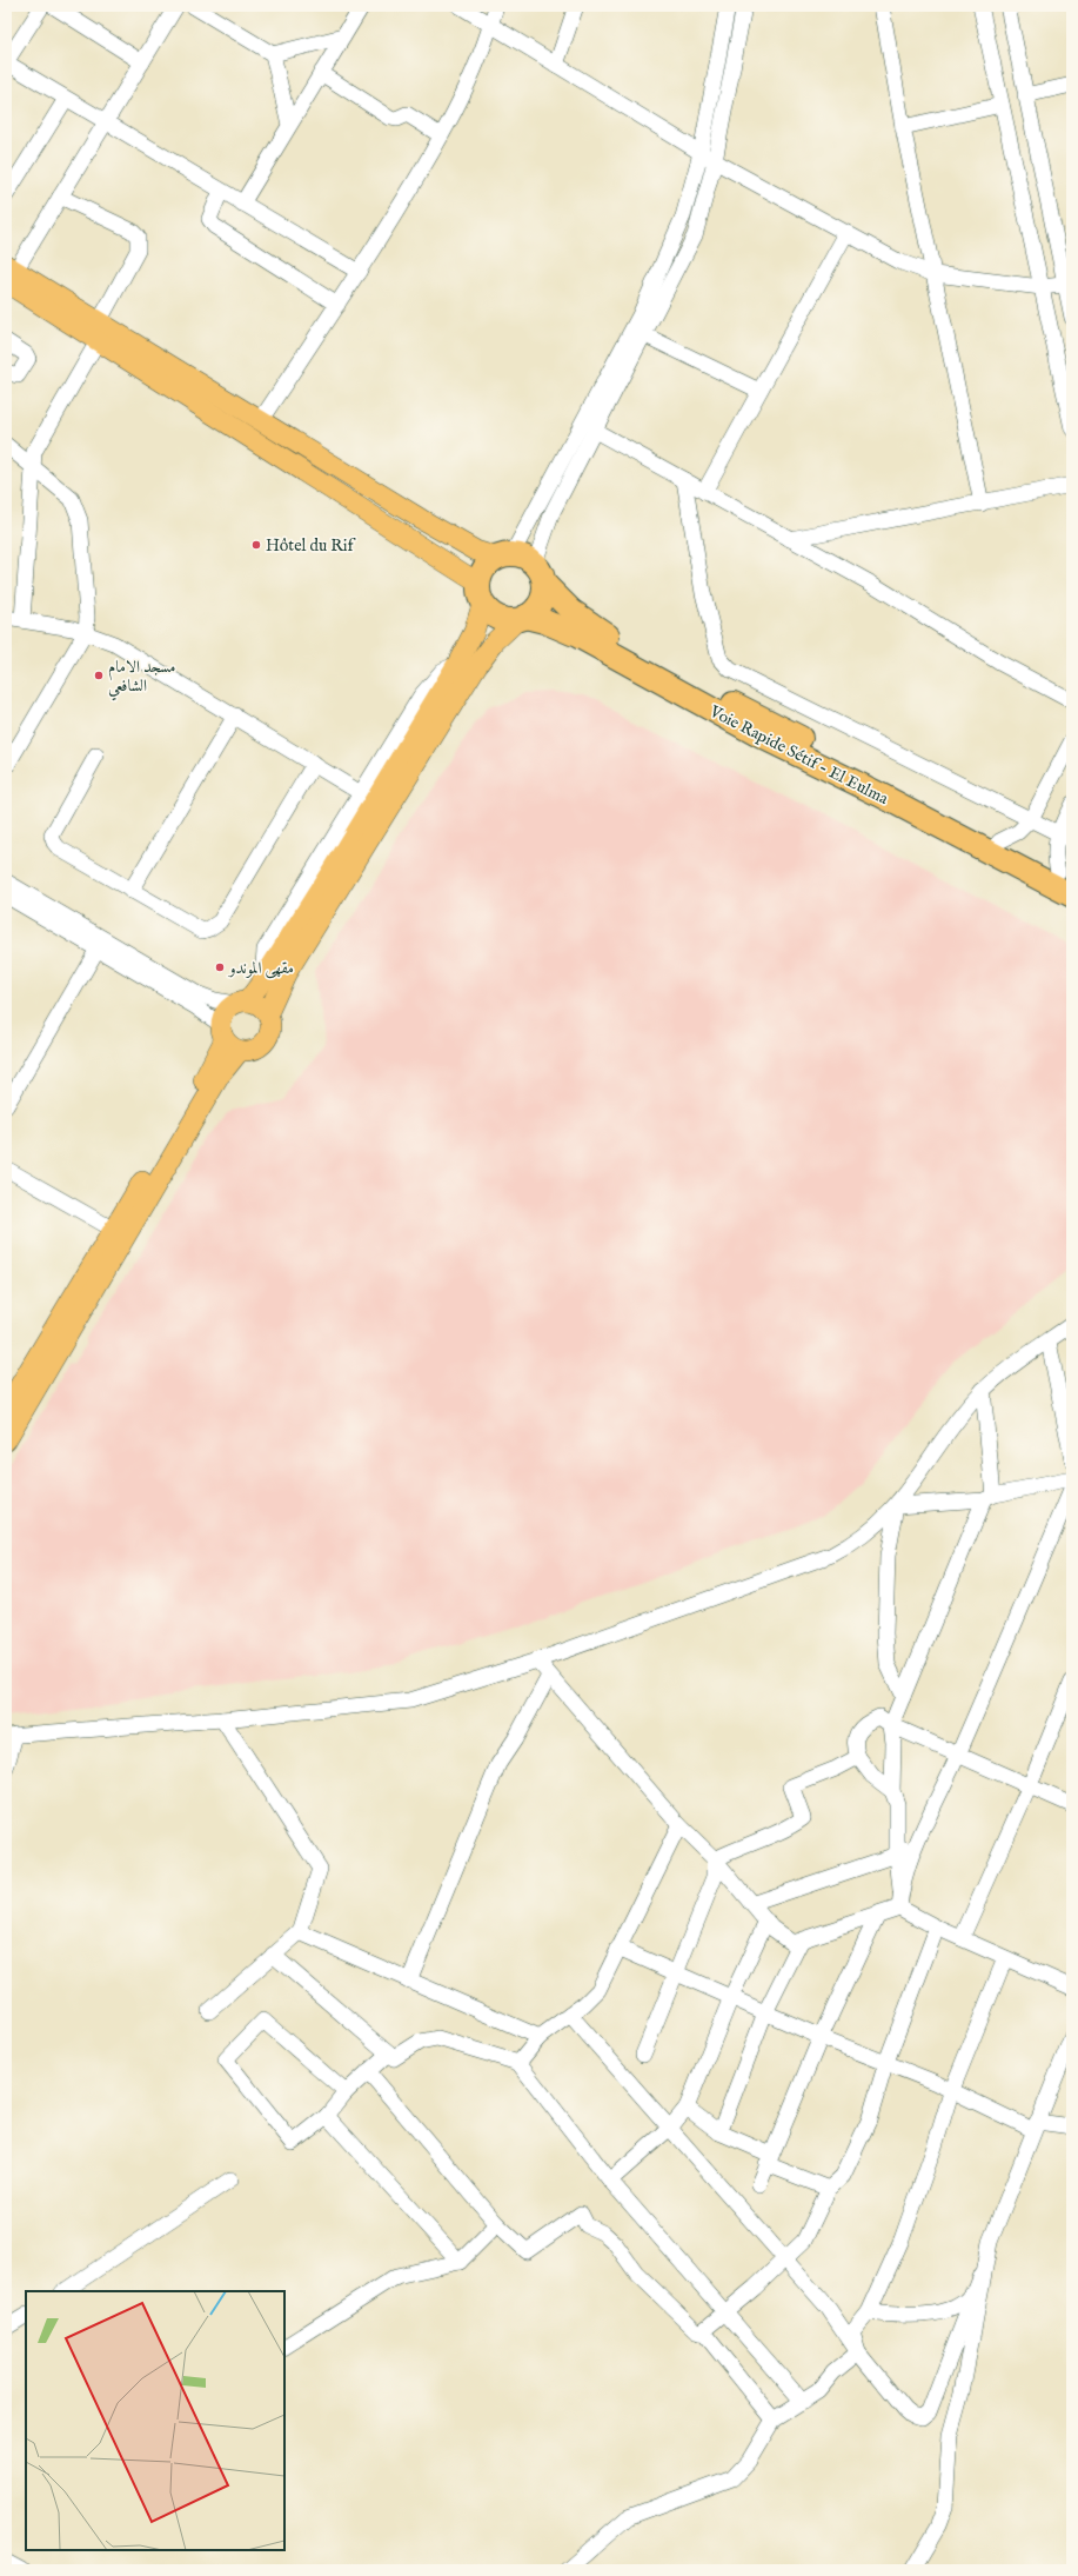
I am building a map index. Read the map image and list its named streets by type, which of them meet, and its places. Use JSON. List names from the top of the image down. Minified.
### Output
{"streets":{"highway":["Voie Rapide Sétif - El Eulma"]},"places":["Hôtel du Rif","مسجد الامام الشافعي","مقهى الموندو"]}
